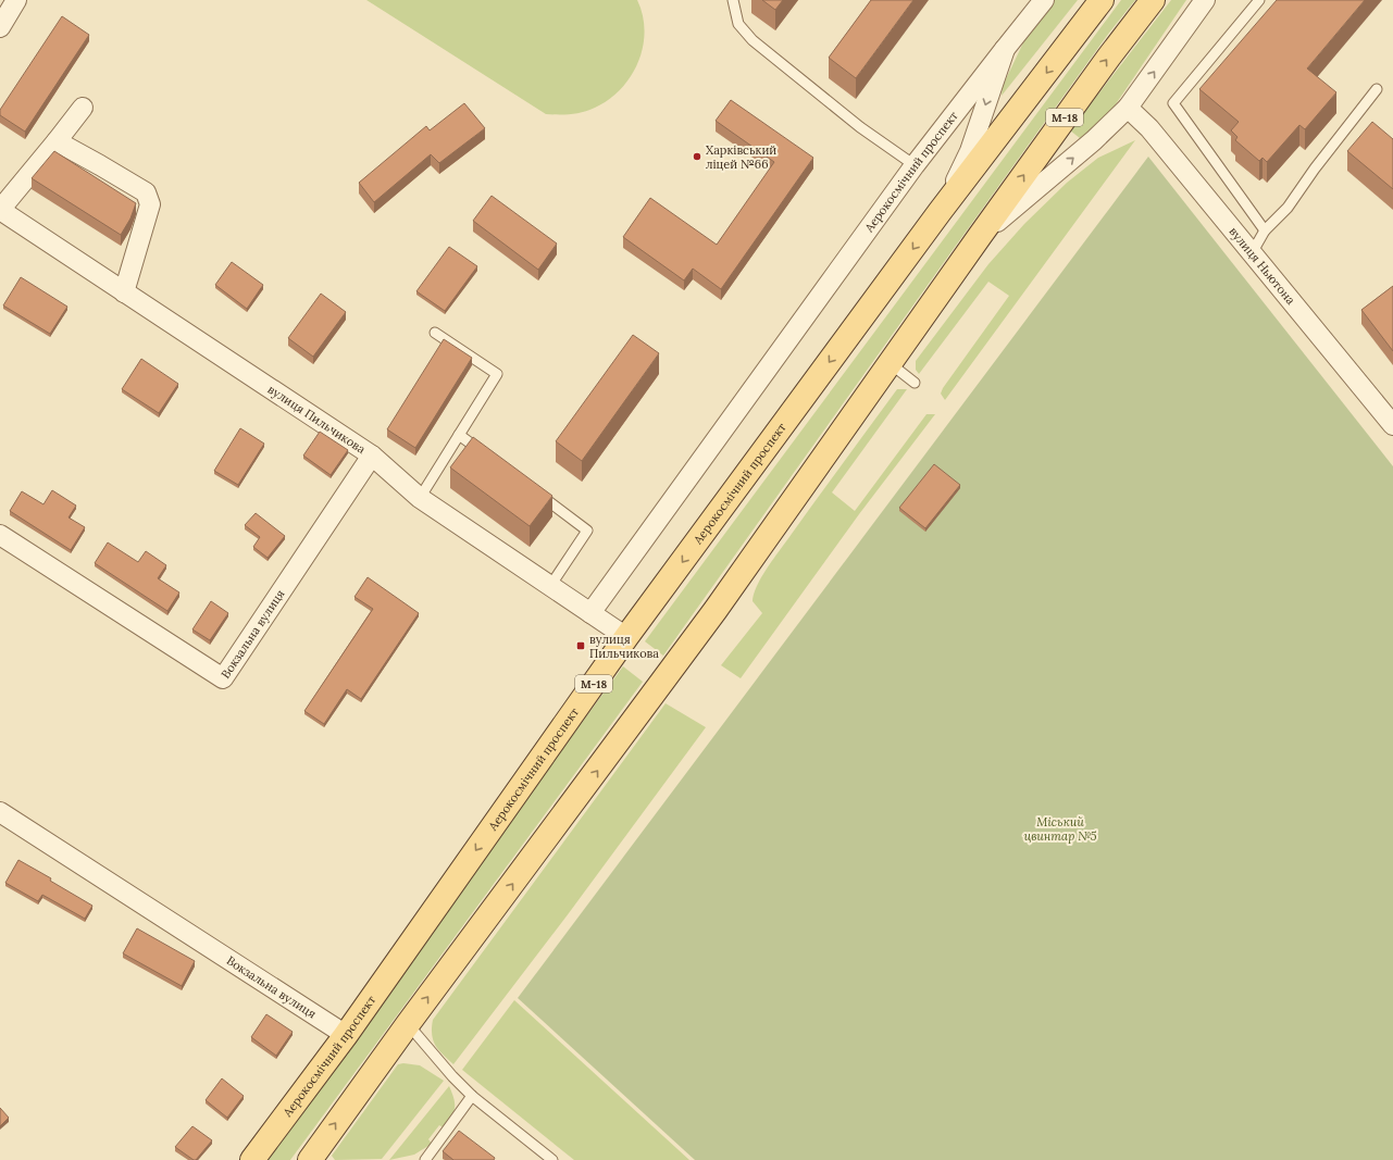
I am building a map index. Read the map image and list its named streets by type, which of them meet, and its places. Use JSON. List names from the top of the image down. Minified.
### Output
{"streets":{"main road":["М-18","Аерокосмічний проспект"],"street":["вулиця Ньютона","вулиця Пильчикова","Вокзальна вулиця"]},"crossings":[["Аерокосмічний проспект","вулиця Пильчикова"],["Аерокосмічний проспект","Вокзальна вулиця"],["вулиця Пильчикова","Вокзальна вулиця"]],"parks":["Міський цвинтар №5"],"places":{"other":["Харківський ліцей №66"],"transit":["вулиця Пильчикова"]}}
